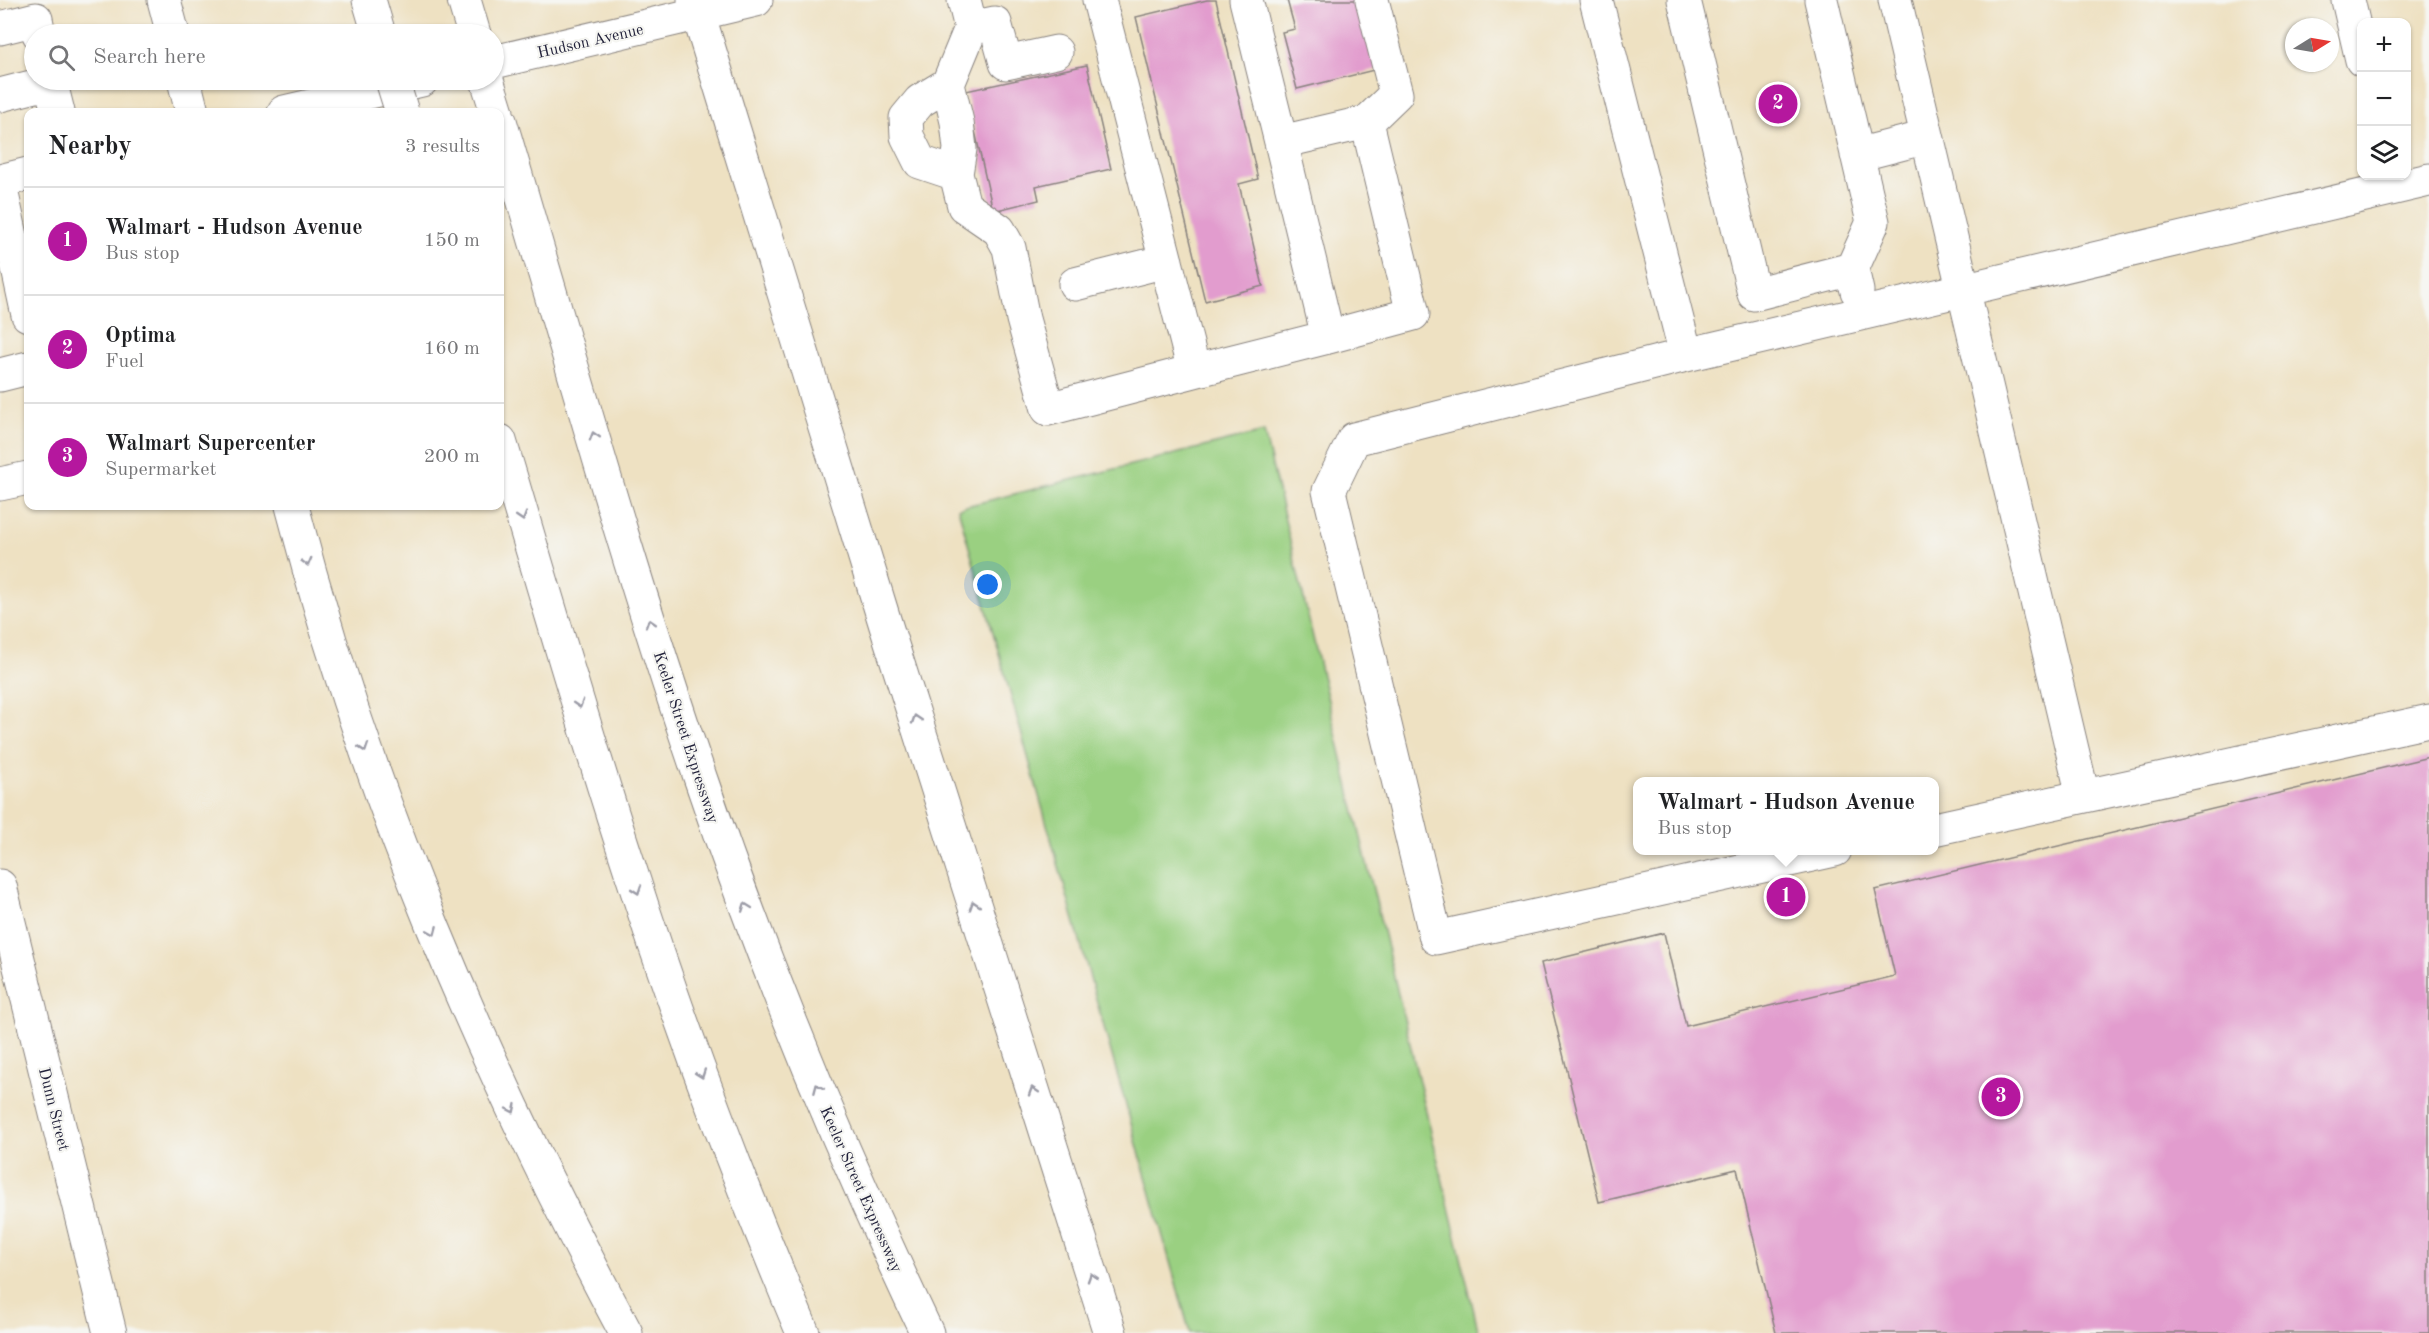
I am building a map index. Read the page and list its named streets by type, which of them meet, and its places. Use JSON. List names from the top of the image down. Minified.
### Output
{"streets":{"main road":["Hudson Avenue","Keeler Street Expressway","Dunn Street"]},"north":"right","page":{"map_buttons":["+","−"],"search":"Search here","pins":["2","1","3"],"heading":["Nearby","3 results"],"list":[{"mark":"1","name":"Walmart - Hudson Avenue","note":"Bus stop","value":"150 m"},{"mark":"2","name":"Optima","note":"Fuel","value":"160 m"},{"mark":"3","name":"Walmart Supercenter","note":"Supermarket","value":"200 m"}],"popup":["Walmart - Hudson Avenue","Bus stop"]}}
